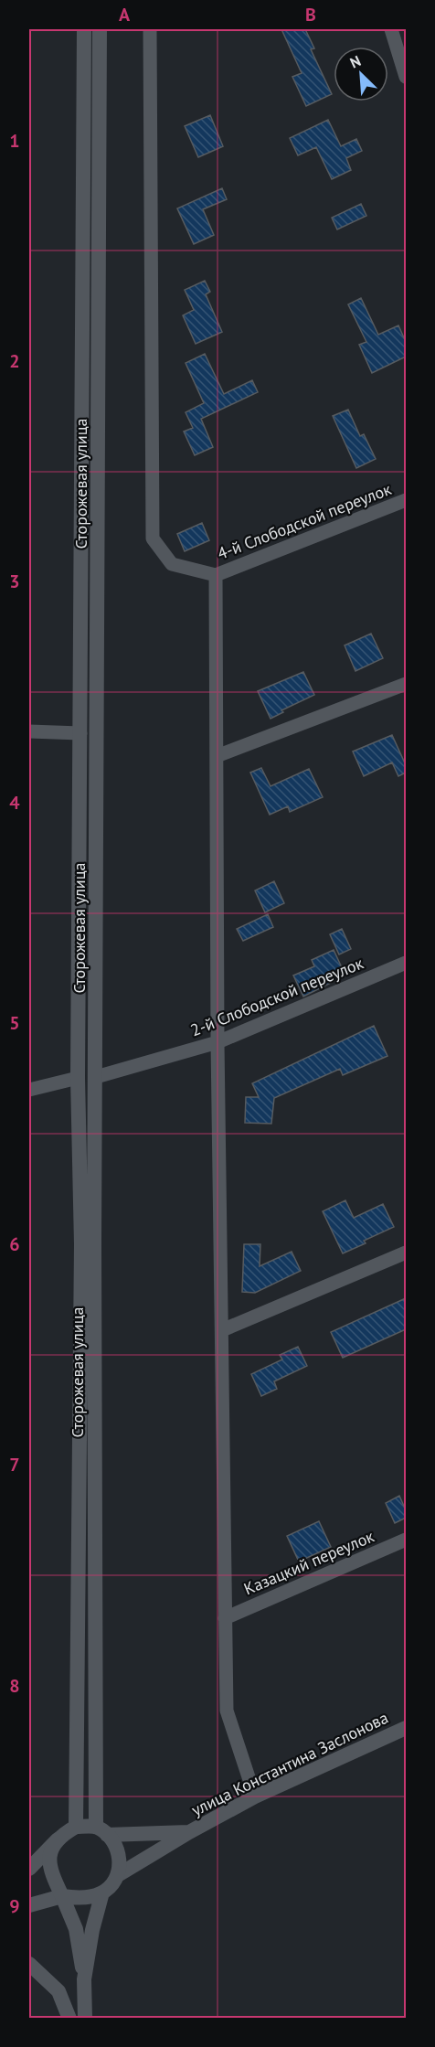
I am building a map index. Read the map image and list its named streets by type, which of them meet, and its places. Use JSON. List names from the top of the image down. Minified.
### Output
{"streets":{"main road":["Сторожевая улица","улица Константина Заслонова"],"street":["4-й Слободской переулок","2-й Слободской переулок","Казацкий переулок"]},"crossings":[["Сторожевая улица","2-й Слободской переулок"],["Сторожевая улица","улица Константина Заслонова"]],"north":"top left","grid":{"columns":["A","B"],"rows":["1","2","3","4","5","6","7","8","9"]}}
